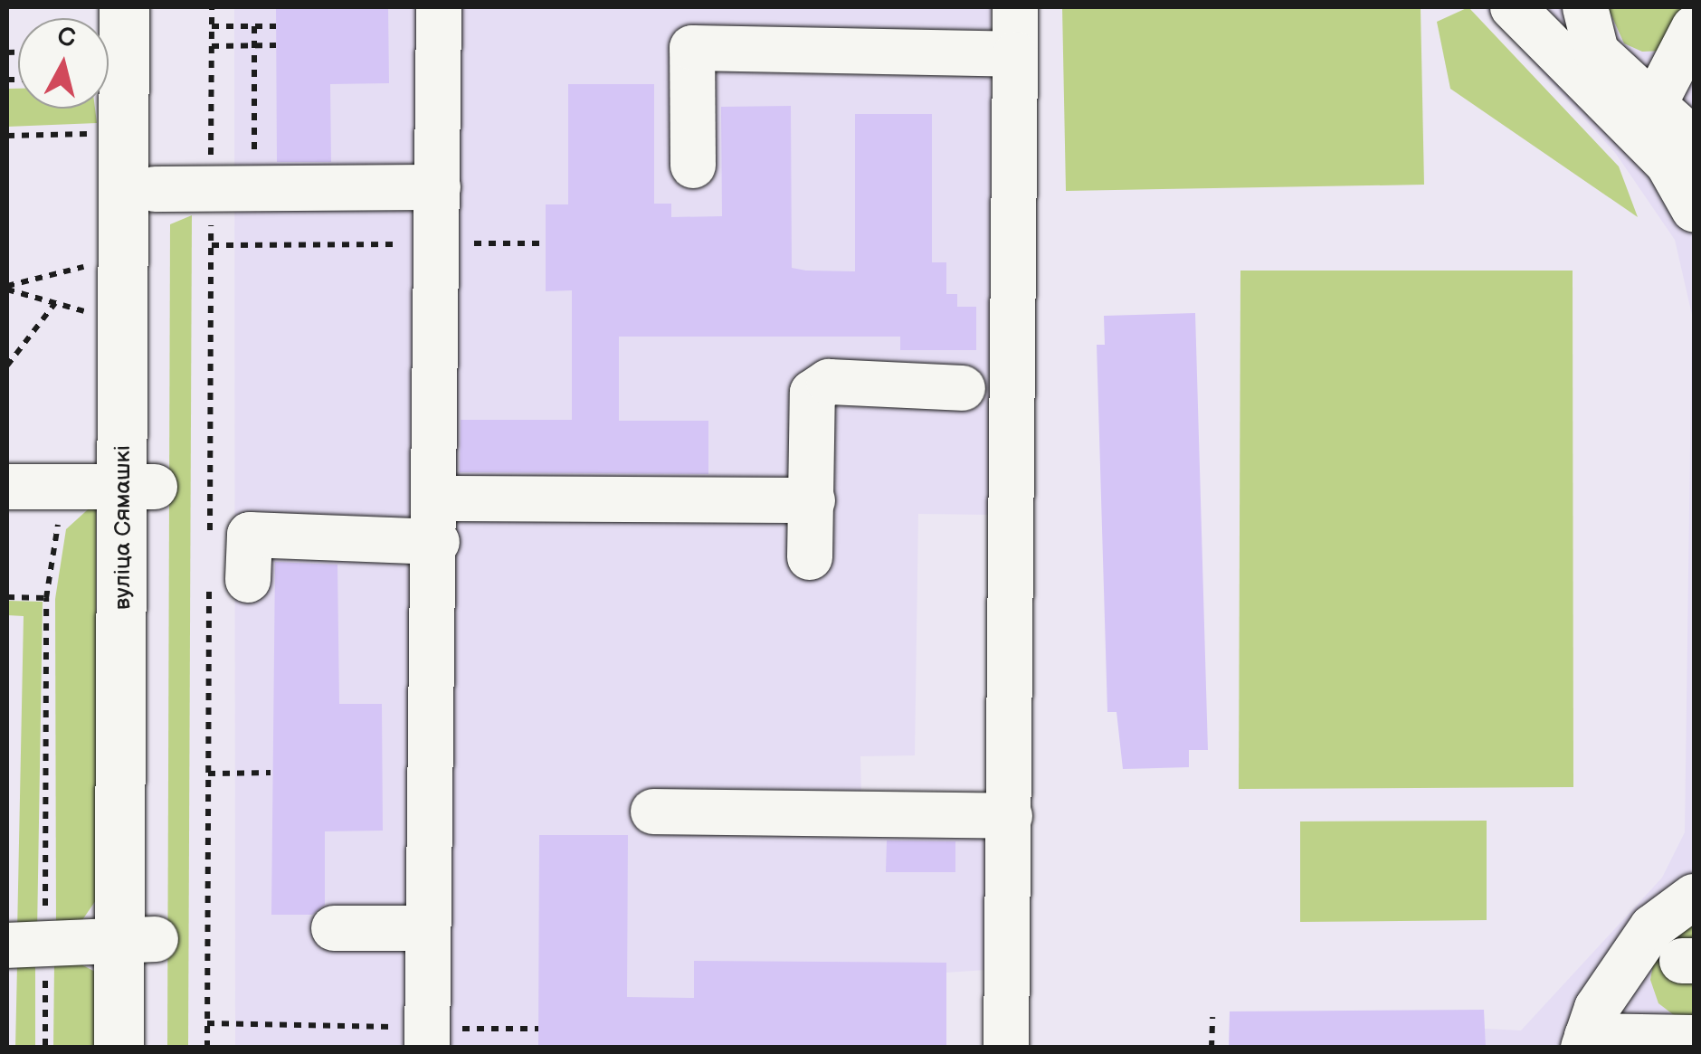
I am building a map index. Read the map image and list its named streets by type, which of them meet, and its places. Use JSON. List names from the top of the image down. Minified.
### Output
{"streets":{"main road":["вуліца Сямашкі"]},"north":"top"}
